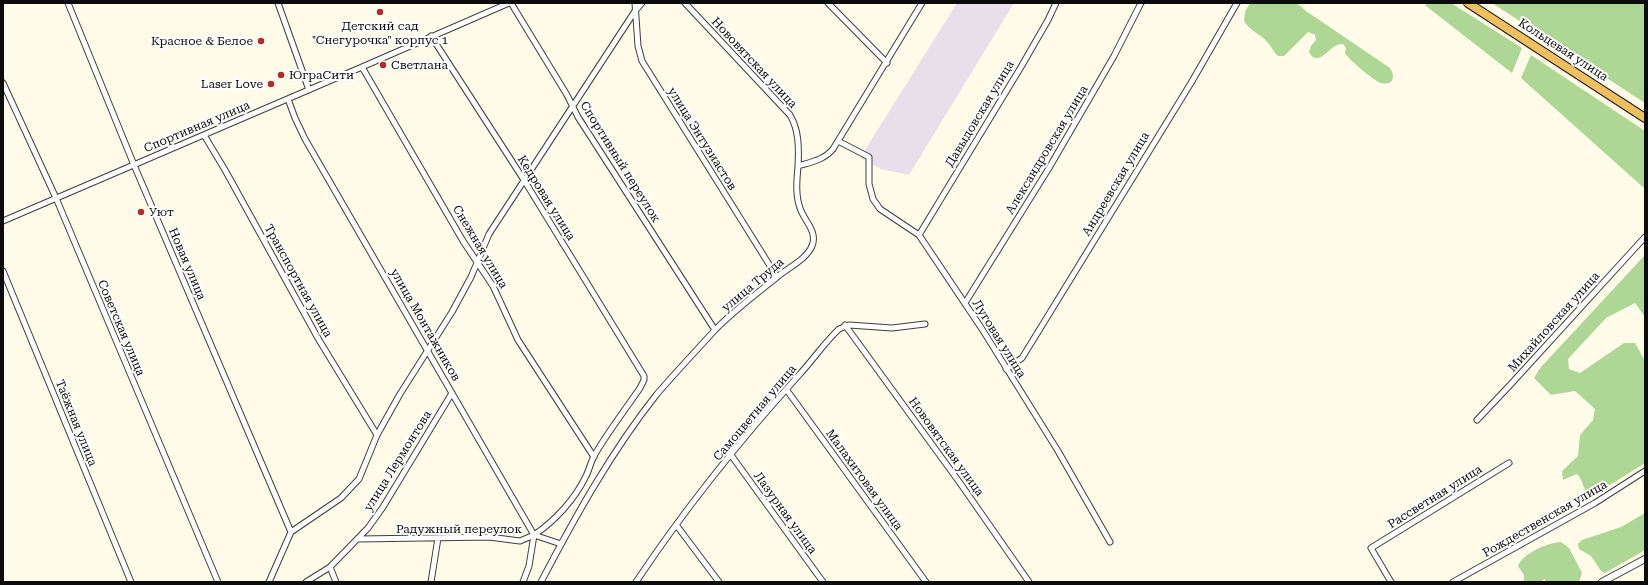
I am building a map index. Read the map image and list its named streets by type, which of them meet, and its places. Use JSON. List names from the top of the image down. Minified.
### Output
{"streets":{"highway":["Кольцевая улица"],"street":["Нововятская улица","Давыдовская улица","Спортивная улица","улица Энтузиастов","Александровская улица","Спортивный переулок","Андреевская улица","Кедровая улица","Снежная улица","Новая улица","Транспортная улица","улица Труда","Михайловская улица","улица Монтажников","Советская улица","Луговая улица","Самоцветная улица","Таёжная улица","улица Лермонтова","Малахитовая улица","Рассветная улица","Лазурная улица","Рождественская улица","Радужный переулок"]},"crossings":[["Нововятская улица","улица Труда"],["Нововятская улица","Самоцветная улица"],["Давыдовская улица","Луговая улица"],["Спортивная улица","Спортивный переулок"],["Спортивная улица","Кедровая улица"],["Спортивная улица","Снежная улица"],["Спортивная улица","Новая улица"],["Спортивная улица","Транспортная улица"],["Спортивная улица","улица Монтажников"],["Спортивная улица","Советская улица"],["улица Энтузиастов","улица Труда"],["Александровская улица","Луговая улица"],["Спортивный переулок","улица Труда"],["Андреевская улица","Луговая улица"],["Кедровая улица","Снежная улица"],["улица Монтажников","улица Лермонтова"],["улица Монтажников","Радужный переулок"],["Самоцветная улица","Малахитовая улица"],["Самоцветная улица","Лазурная улица"],["улица Лермонтова","Радужный переулок"]],"places":["Детский сад \"Снегурочка\" корпус 1","Красное & Белое","Светлана","ЮграСити","Laser Love","Уют"]}
